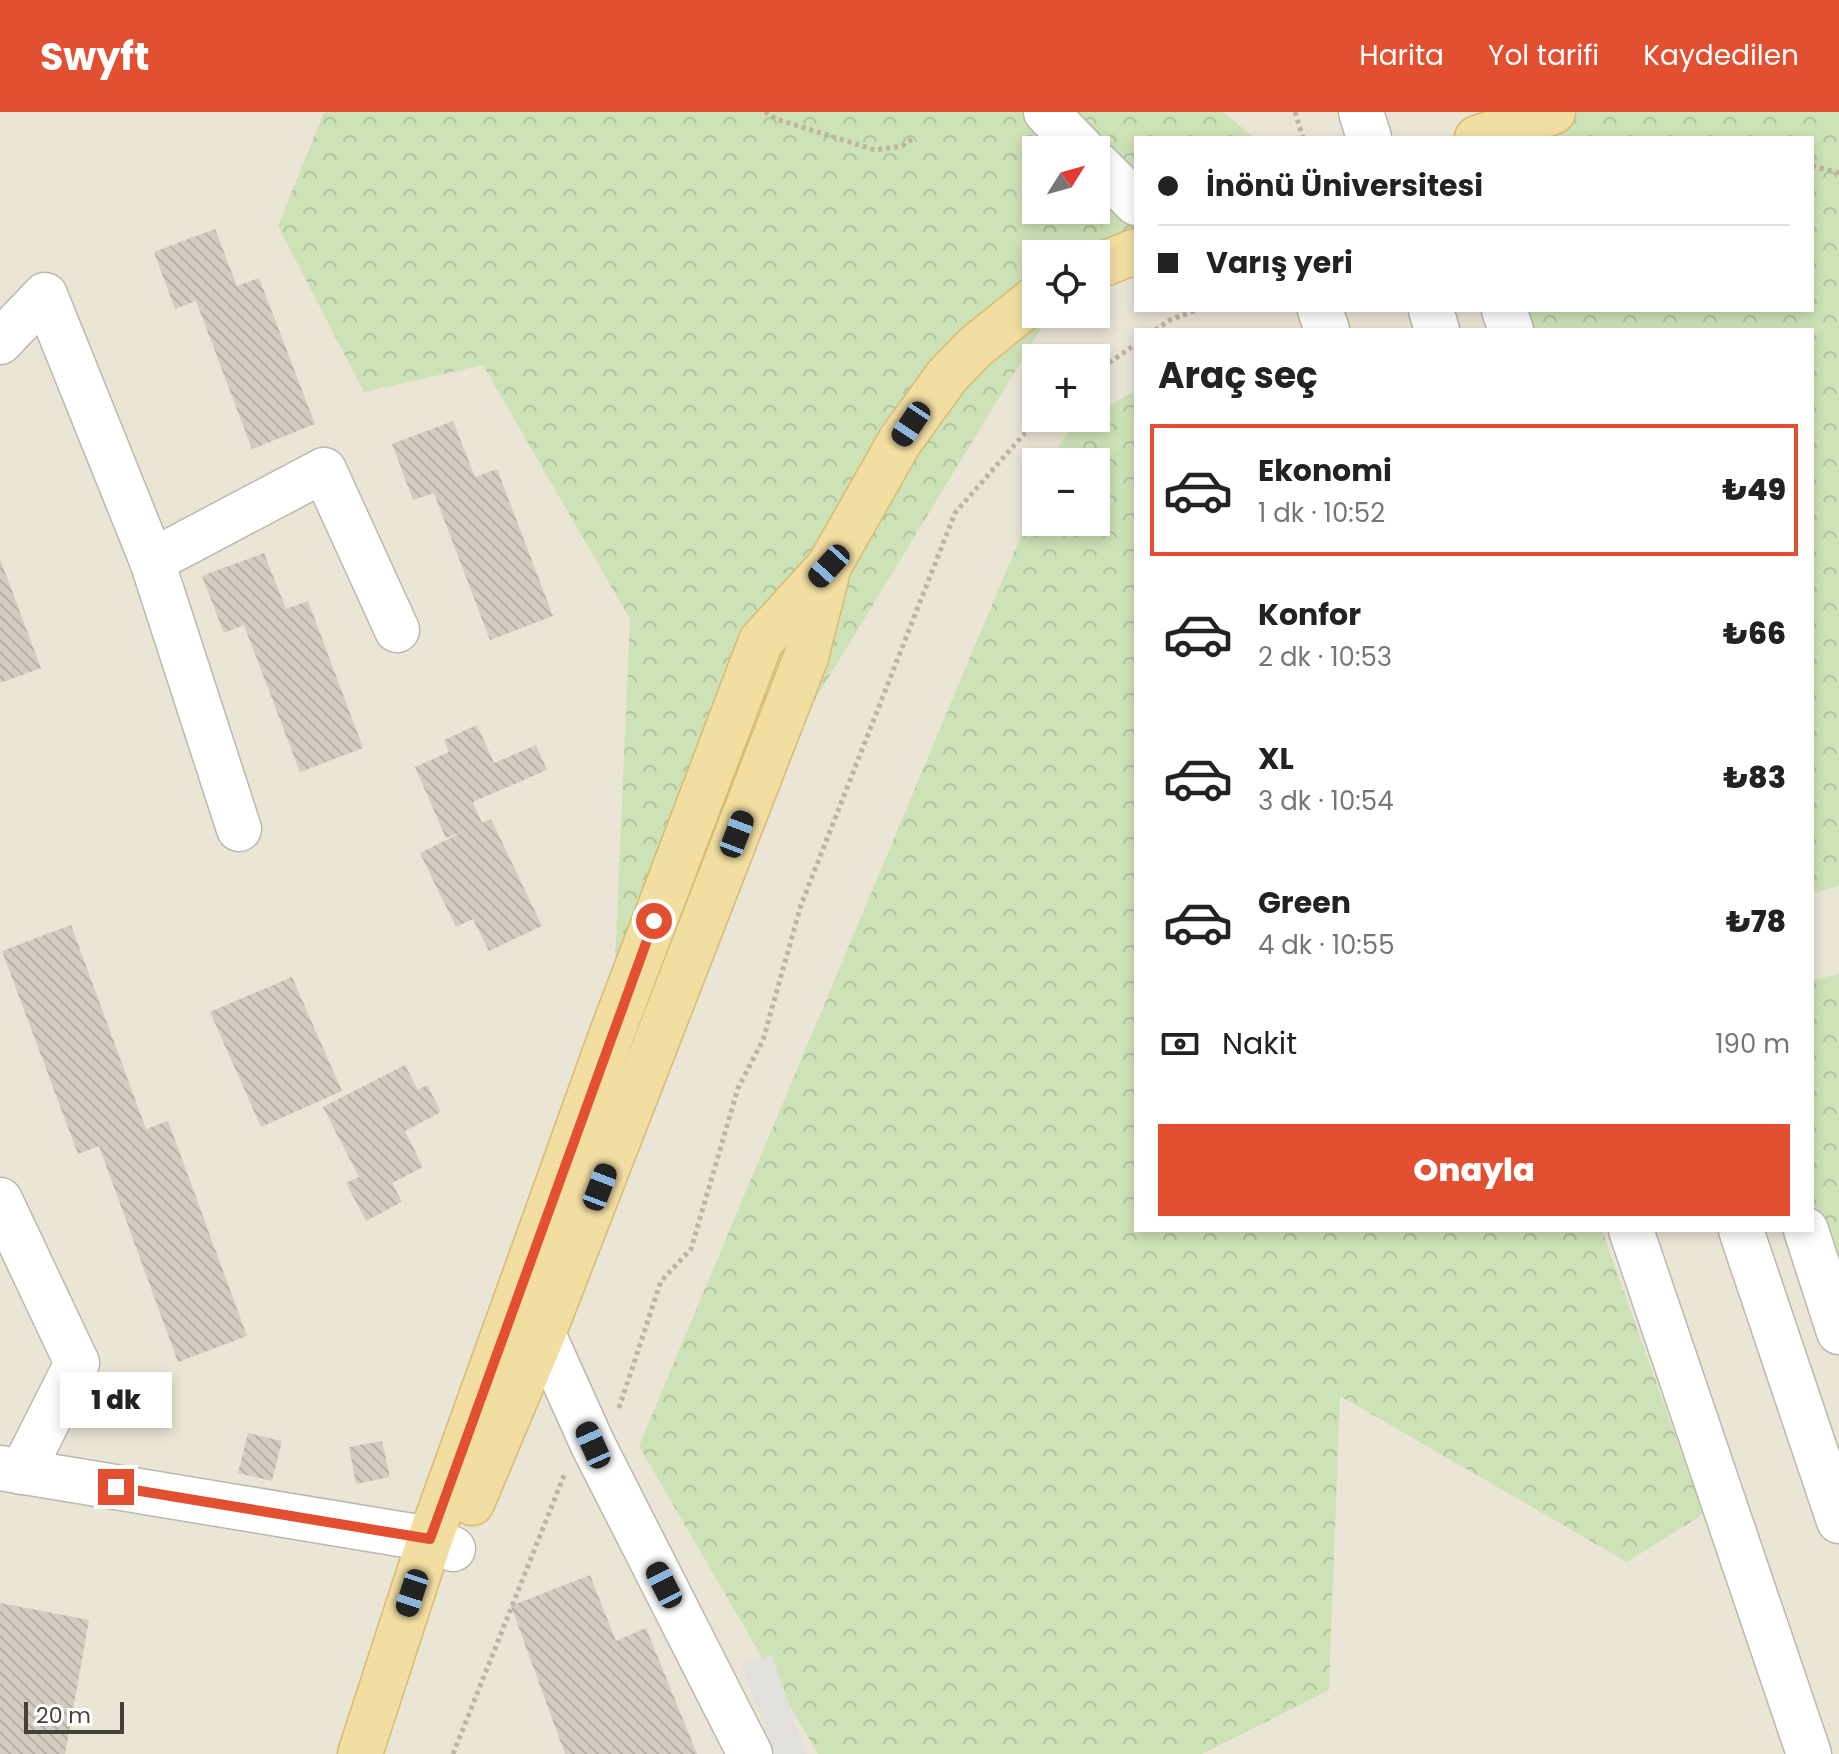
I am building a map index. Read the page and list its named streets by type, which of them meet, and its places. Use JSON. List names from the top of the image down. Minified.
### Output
{"scale_bar":"20 m","north":"top right","page":{"header":"Swyft","nav":["Harita","Yol tarifi","Kaydedilen"],"map_buttons":["+","−"],"banner":["İnönü Üniversitesi","Varış yeri"],"heading":"Araç seç","list":[{"name":"Ekonomi","note":"1 dk · 10:52","value":"₺49"},{"name":"Konfor","note":"2 dk · 10:53","value":"₺66"},{"name":"XL","note":"3 dk · 10:54","value":"₺83"},{"name":"Green","note":"4 dk · 10:55","value":"₺78"}],"pay":["Nakit","190 m"],"buttons":"Onayla","bubble":"1 dk","scale":"20 m"}}
